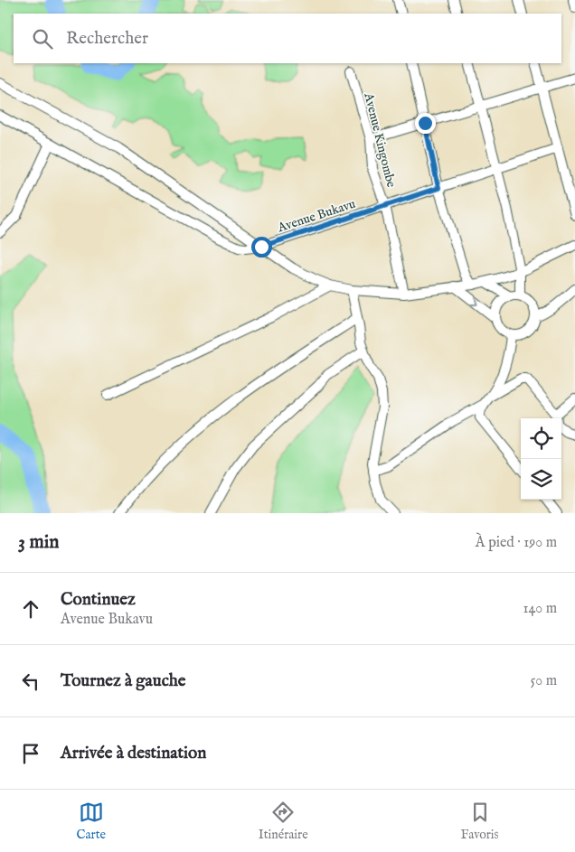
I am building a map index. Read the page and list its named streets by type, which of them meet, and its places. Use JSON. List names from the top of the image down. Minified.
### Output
{"streets":{"street":["Avenue Kingombe","Avenue Bukavu"]},"crossings":[["Avenue Kingombe","Avenue Bukavu"]],"page":{"search":"Rechercher","heading":["3 min","À pied · 190 m"],"list":[["Continuez","Avenue Bukavu","140 m"],["Tournez à gauche","50 m"],"Arrivée à destination"],"nav":["Carte","Itinéraire","Favoris"]}}
